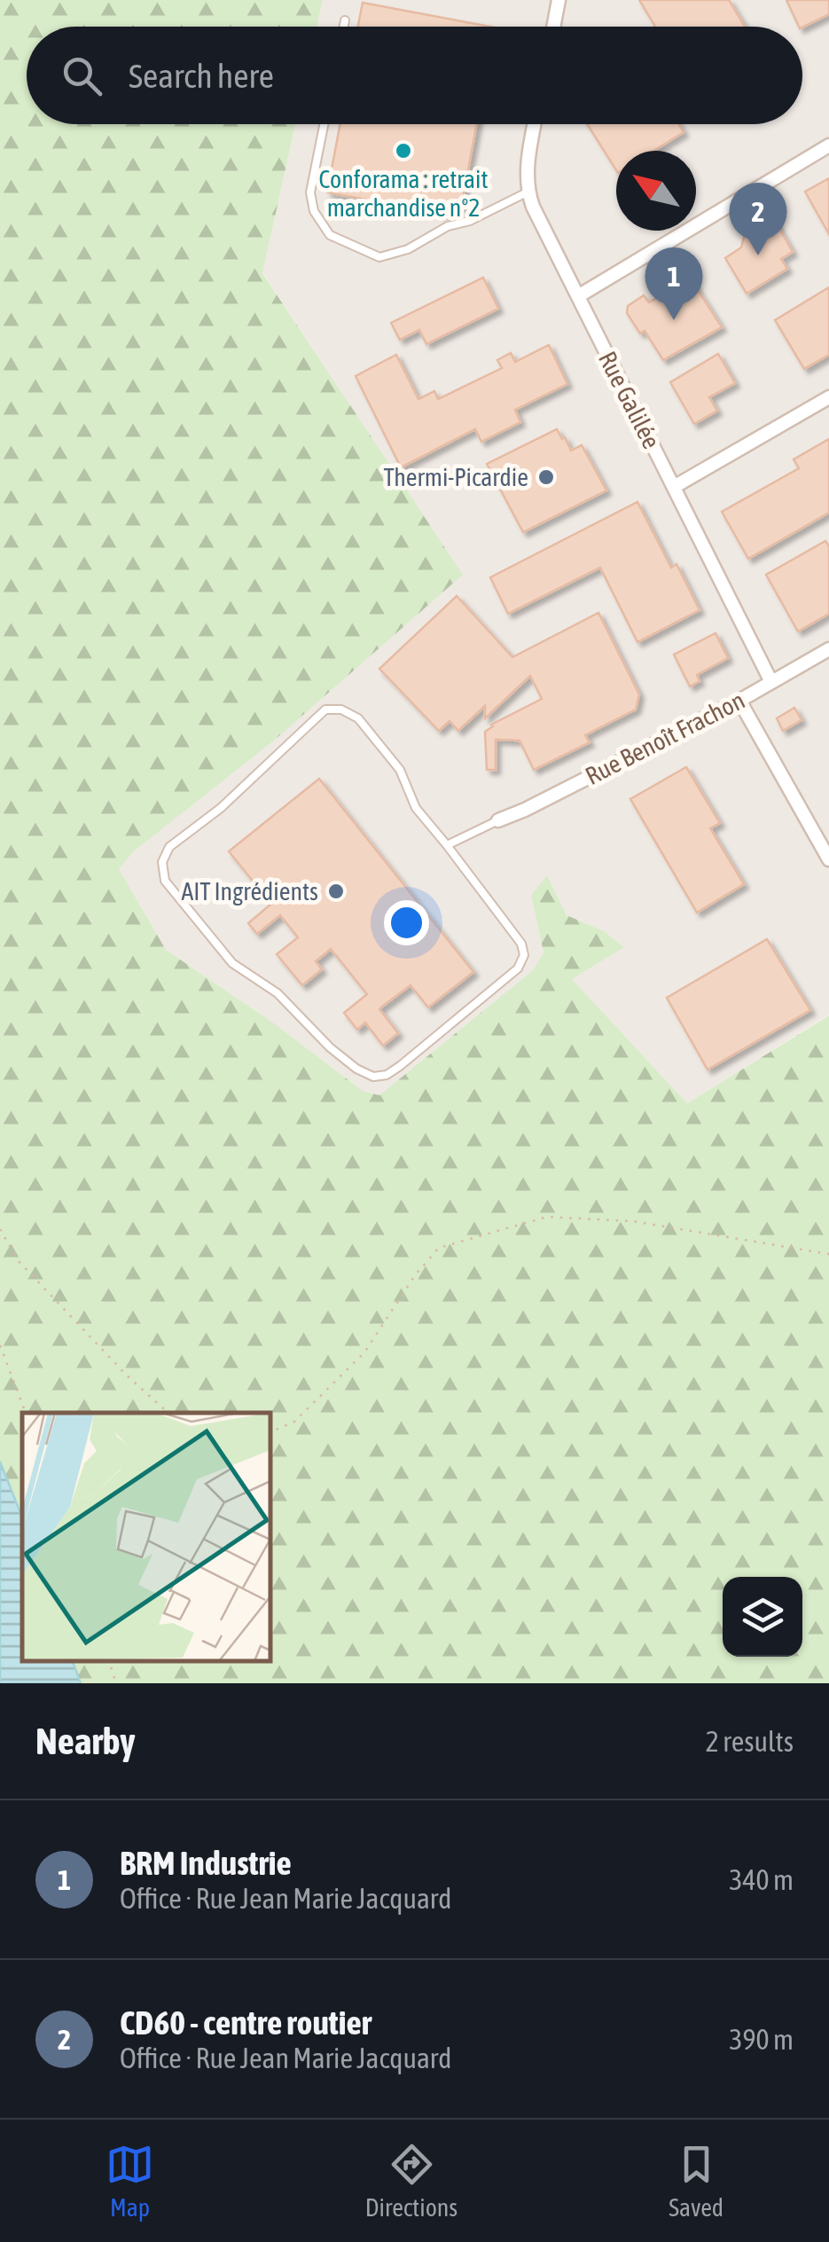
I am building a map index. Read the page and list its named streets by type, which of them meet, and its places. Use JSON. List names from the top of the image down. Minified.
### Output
{"streets":{"street":["Rue Galilée","Rue Benoît Frachon"]},"crossings":[["Rue Galilée","Rue Benoît Frachon"]],"places":["Conforama : retrait marchandise n°2","Thermi-Picardie","AIT Ingrédients"],"north":"top left","page":{"search":"Search here","pins":["2","1"],"heading":["Nearby","2 results"],"list":[{"mark":"1","name":"BRM Industrie","note":"Office · Rue Jean Marie Jacquard","value":"340 m"},{"mark":"2","name":"CD60 - centre routier","note":"Office · Rue Jean Marie Jacquard","value":"390 m"}],"nav":["Map","Directions","Saved"]}}
